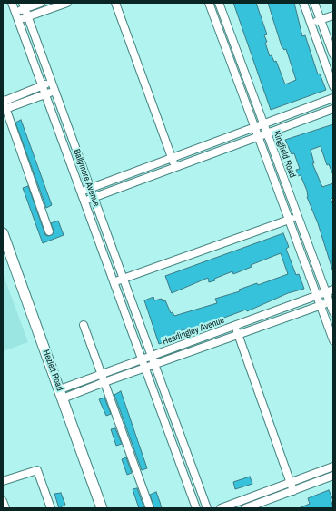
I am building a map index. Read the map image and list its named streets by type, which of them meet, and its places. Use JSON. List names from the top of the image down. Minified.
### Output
{"streets":{"main road":["Hezlett Road"],"street":["Kingfield Road","Ballymore Avenue","Headingley Avenue"]},"crossings":[["Kingfield Road","Headingley Avenue"],["Ballymore Avenue","Headingley Avenue"],["Headingley Avenue","Hezlett Road"]]}
